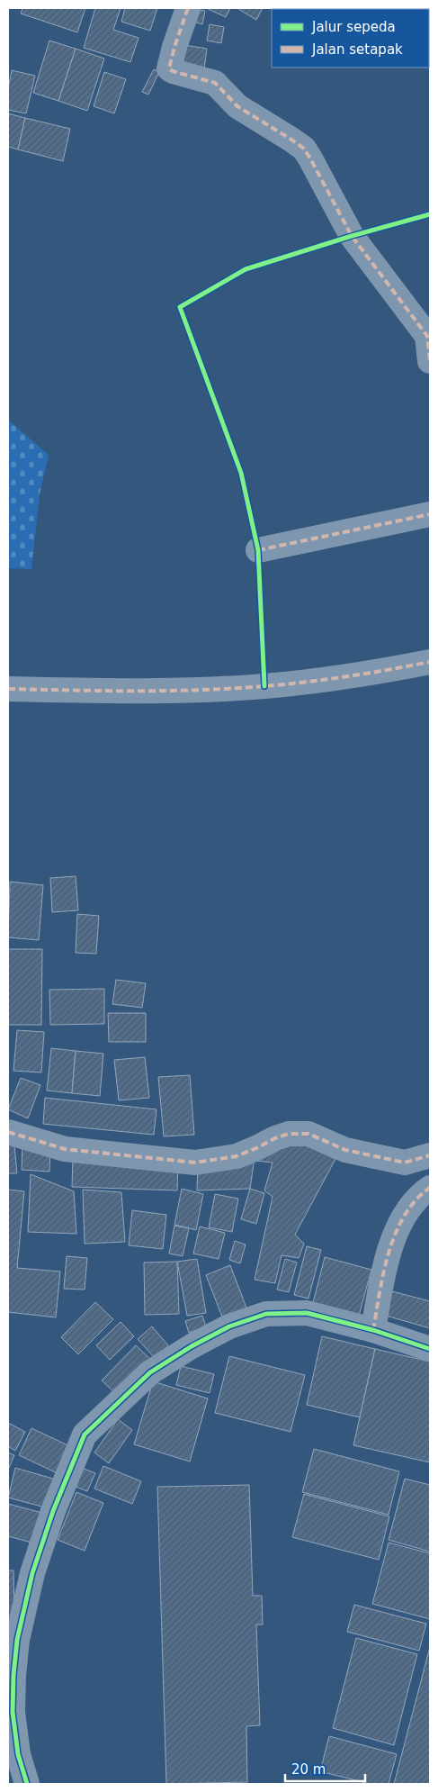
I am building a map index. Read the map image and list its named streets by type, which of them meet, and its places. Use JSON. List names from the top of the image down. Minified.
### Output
{"legend":["Jalur sepeda","Jalan setapak"],"scale_bar":"20 m"}
